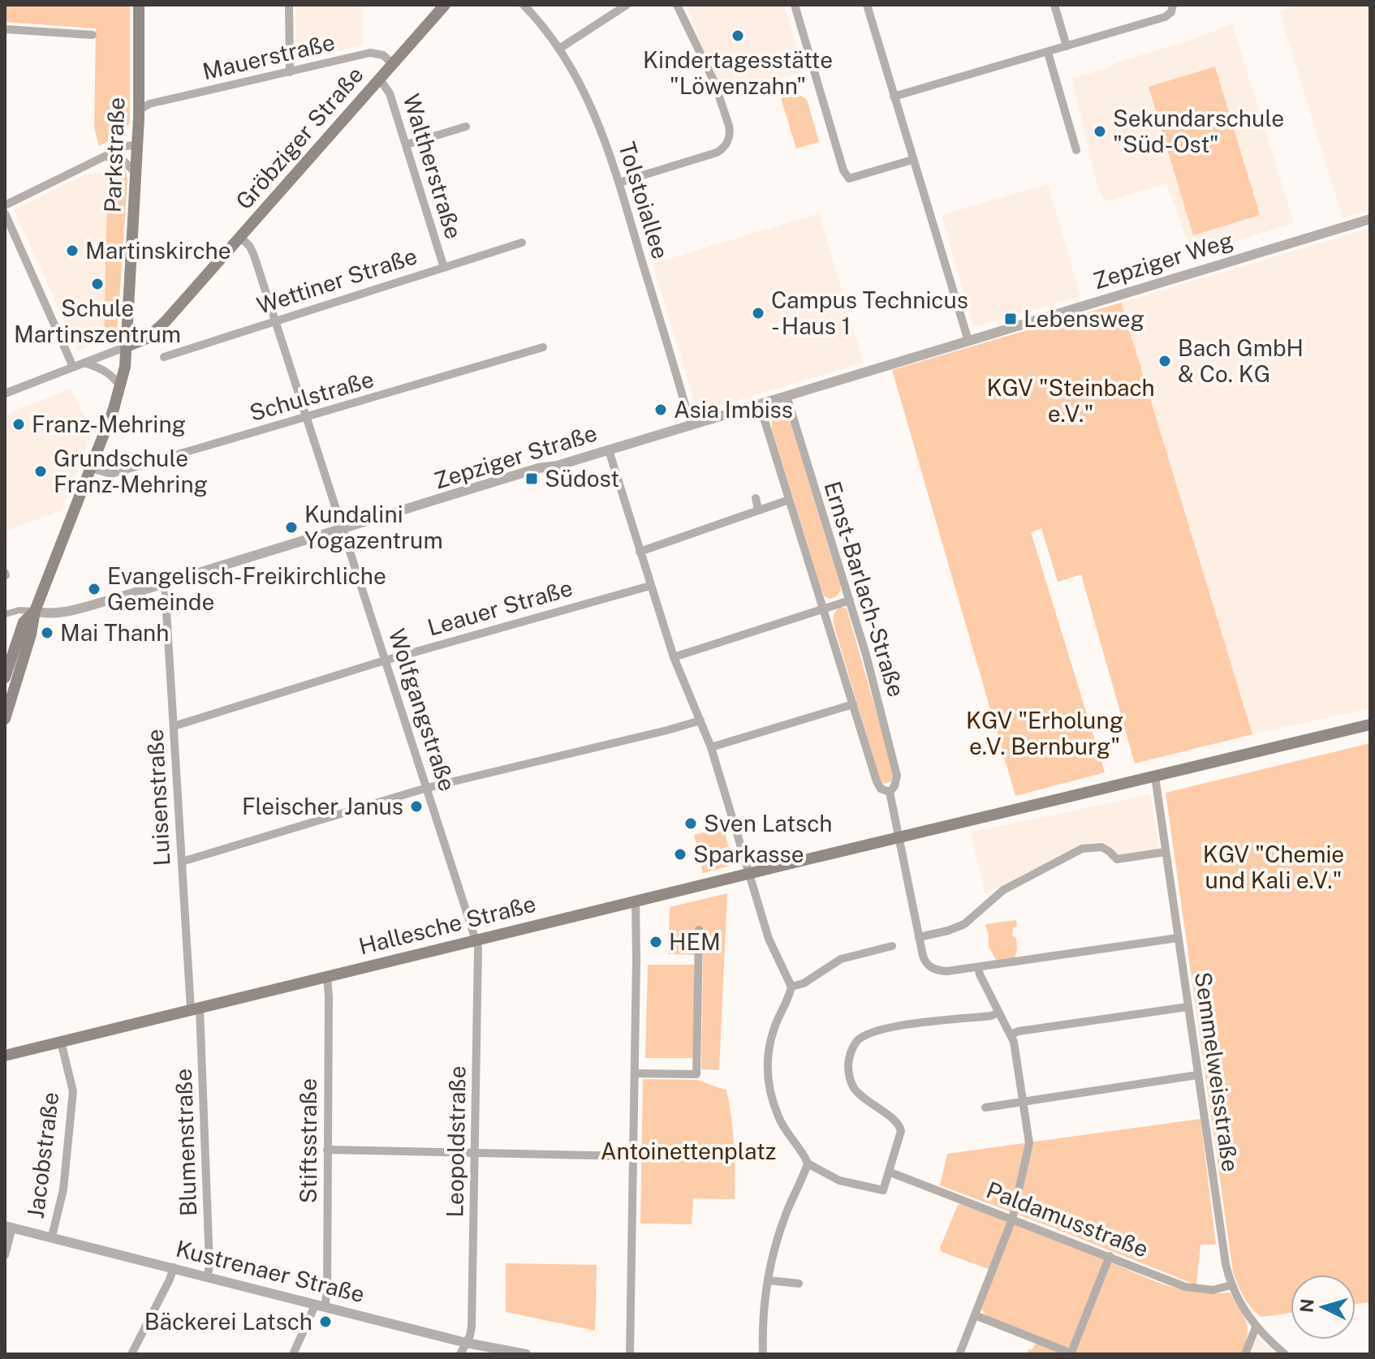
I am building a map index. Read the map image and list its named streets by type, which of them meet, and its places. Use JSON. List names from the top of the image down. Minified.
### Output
{"streets":{"main road":["Gröbziger Straße","Parkstraße","Hallesche Straße"],"street":["Mauerstraße","Waltherstraße","Tolstoiallee","Zepziger Weg","Wettiner Straße","Schulstraße","Zepziger Straße","Ernst-Barlach-Straße","Leauer Straße","Wolfgangstraße","Luisenstraße","Semmelweisstraße","Stiftsstraße","Leopoldstraße","Blumenstraße","Jacobstraße","Paldamusstraße","Kustrenaer Straße"]},"crossings":[["Mauerstraße","Gröbziger Straße"],["Mauerstraße","Parkstraße"],["Gröbziger Straße","Parkstraße"],["Gröbziger Straße","Waltherstraße"],["Gröbziger Straße","Wolfgangstraße"],["Parkstraße","Schulstraße"],["Parkstraße","Zepziger Straße"],["Waltherstraße","Wettiner Straße"],["Tolstoiallee","Zepziger Straße"],["Zepziger Weg","Zepziger Straße"],["Wettiner Straße","Wolfgangstraße"],["Schulstraße","Wolfgangstraße"],["Zepziger Straße","Ernst-Barlach-Straße"],["Zepziger Straße","Wolfgangstraße"],["Zepziger Straße","Luisenstraße"],["Ernst-Barlach-Straße","Hallesche Straße"],["Leauer Straße","Wolfgangstraße"],["Leauer Straße","Luisenstraße"],["Wolfgangstraße","Hallesche Straße"],["Wolfgangstraße","Leopoldstraße"],["Luisenstraße","Hallesche Straße"],["Luisenstraße","Blumenstraße"],["Hallesche Straße","Semmelweisstraße"],["Hallesche Straße","Stiftsstraße"],["Hallesche Straße","Leopoldstraße"],["Hallesche Straße","Blumenstraße"],["Hallesche Straße","Jacobstraße"],["Semmelweisstraße","Paldamusstraße"],["Stiftsstraße","Kustrenaer Straße"],["Leopoldstraße","Kustrenaer Straße"],["Blumenstraße","Kustrenaer Straße"],["Jacobstraße","Kustrenaer Straße"]],"parks":["KGV \"Steinbach e.V.\"","KGV \"Erholung e.V. Bernburg\"","KGV \"Chemie und Kali e.V.\"","Antoinettenplatz"],"places":{"other":["Kindertagesstätte \"Löwenzahn\"","Sekundarschule \"Süd-Ost\"","Martinskirche","Schule Martinszentrum","Campus Technicus - Haus 1","Bach GmbH & Co. KG","Asia Imbiss","Franz-Mehring","Grundschule Franz-Mehring","Kundalini Yogazentrum","Evangelisch-Freikirchliche Gemeinde","Mai Thanh","Fleischer Janus","Sven Latsch","Sparkasse","HEM","Bäckerei Latsch"],"transit":["Lebensweg","Südost"]},"north":"left"}
